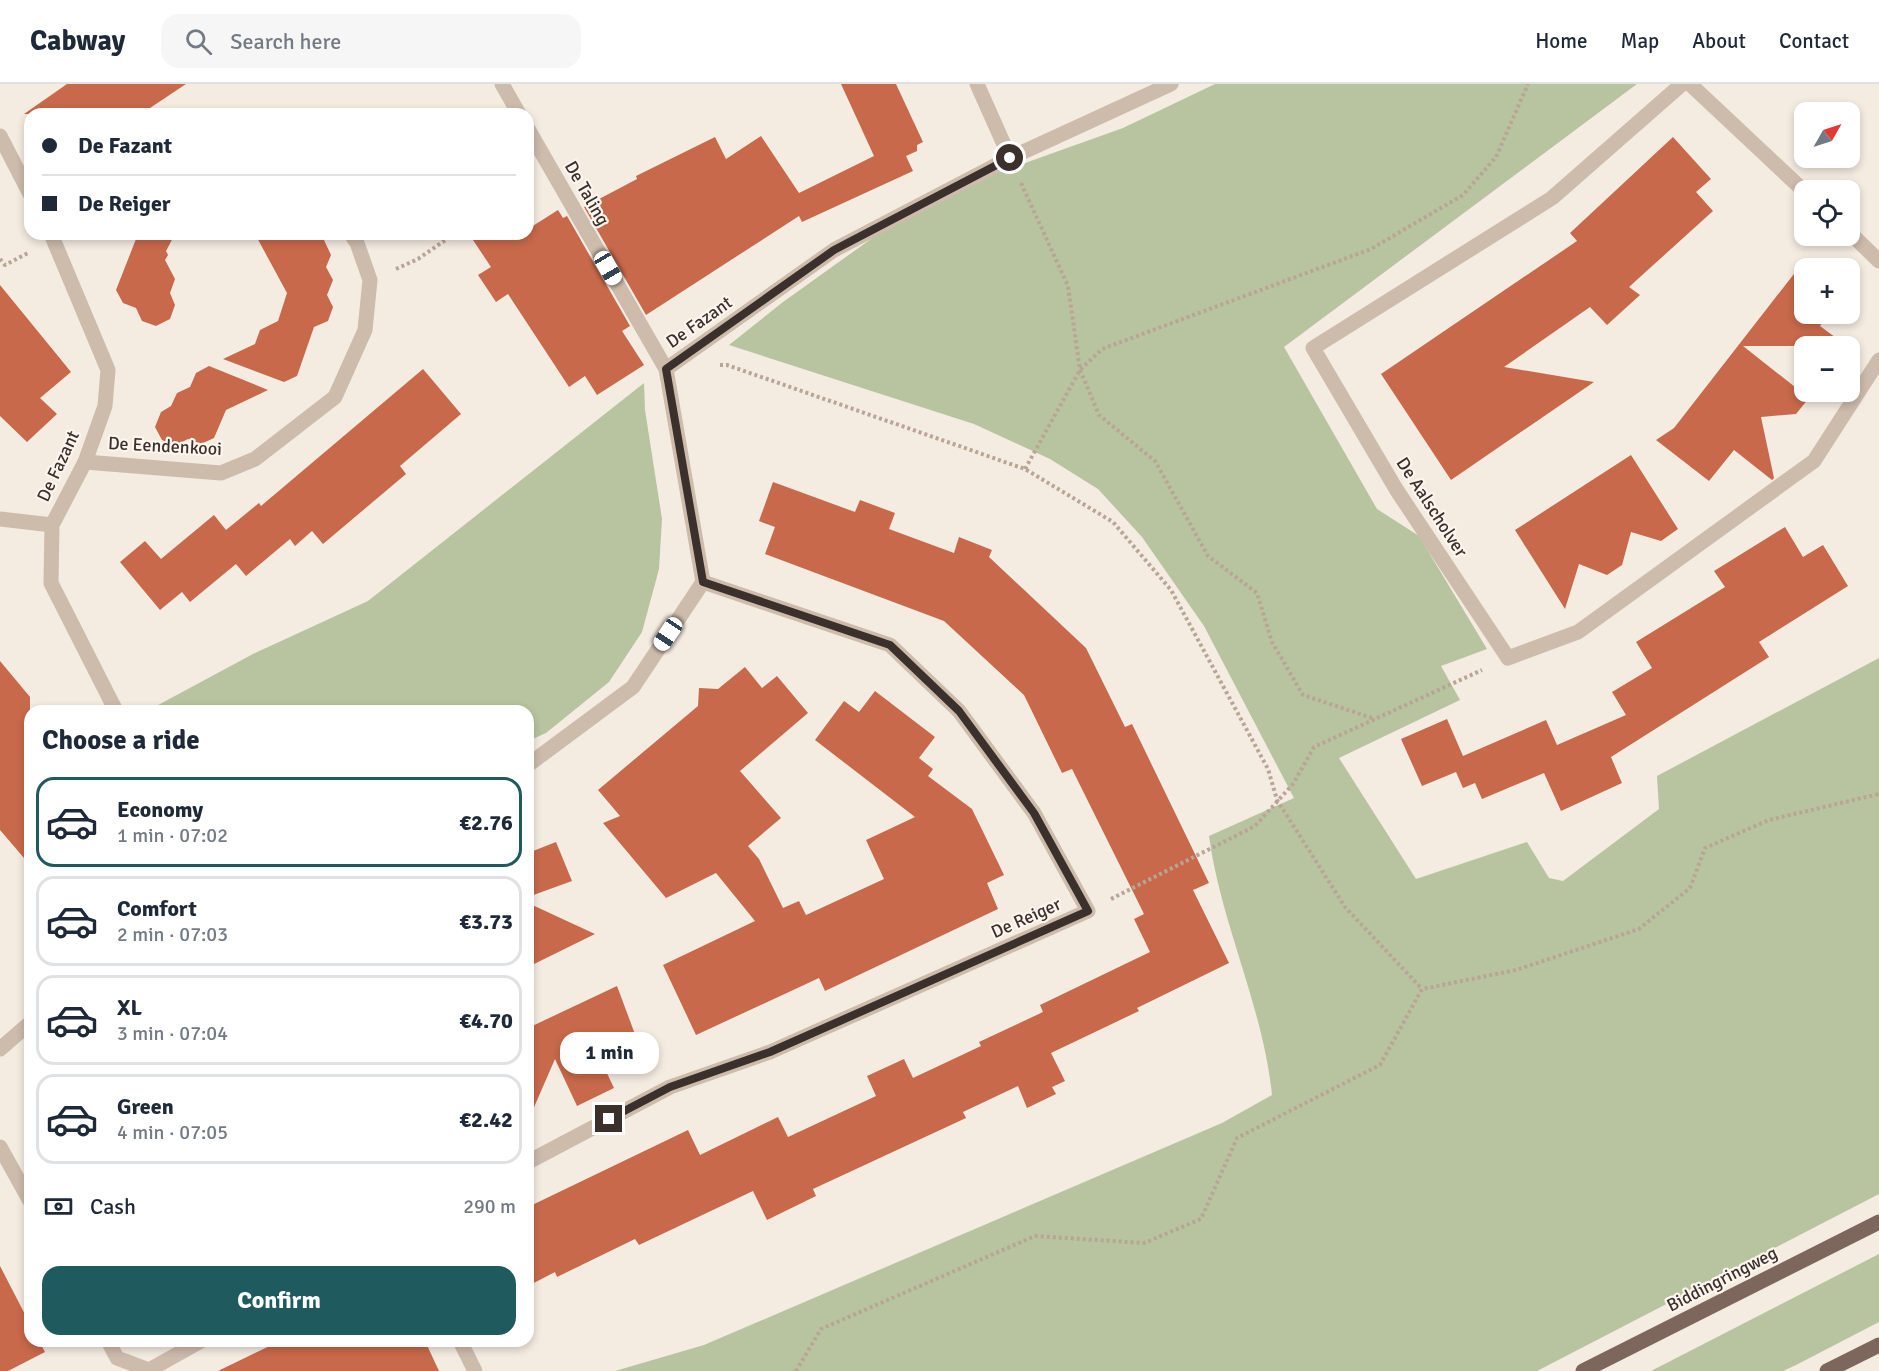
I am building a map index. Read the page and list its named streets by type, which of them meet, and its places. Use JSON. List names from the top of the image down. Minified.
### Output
{"streets":{"main road":["Biddingringweg"],"street":["De Taling","De Fazant","De Eendenkooi","De Aalscholver","De Reiger"]},"crossings":[["De Taling","De Fazant"],["De Fazant","De Eendenkooi"],["De Fazant","De Reiger"]],"north":"top right","page":{"header":"Cabway","search":"Search here","nav":["Home","Map","About","Contact"],"map_buttons":["+","−"],"banner":["De Fazant","De Reiger"],"heading":"Choose a ride","list":[{"name":"Economy","note":"1 min · 07:02","value":"€2.76"},{"name":"Comfort","note":"2 min · 07:03","value":"€3.73"},{"name":"XL","note":"3 min · 07:04","value":"€4.70"},{"name":"Green","note":"4 min · 07:05","value":"€2.42"}],"bubble":"1 min","pay":["Cash","290 m"],"buttons":"Confirm"}}
